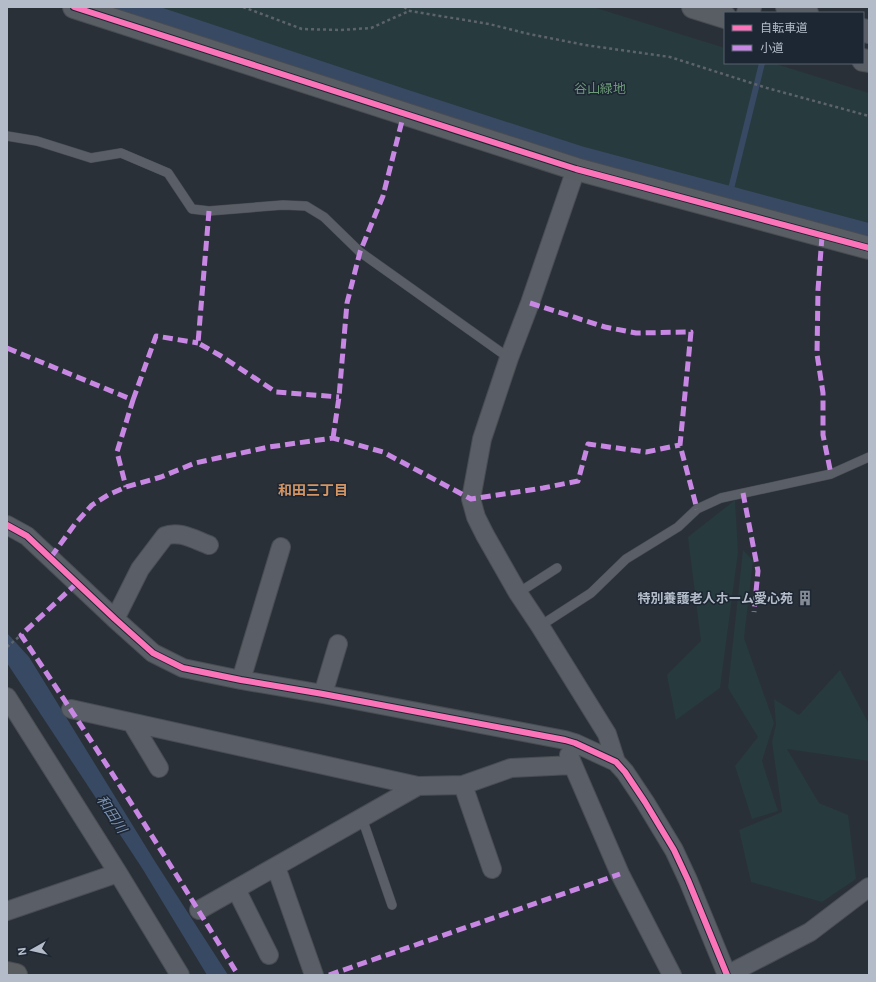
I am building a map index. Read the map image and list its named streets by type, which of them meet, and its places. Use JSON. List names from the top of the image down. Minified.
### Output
{"districts":["和田三丁目"],"water":["和田川"],"parks":["谷山緑地"],"places":{"building":["特別養護老人ホーム愛心苑"]},"legend":["自転車道","小道"],"north":"left"}
